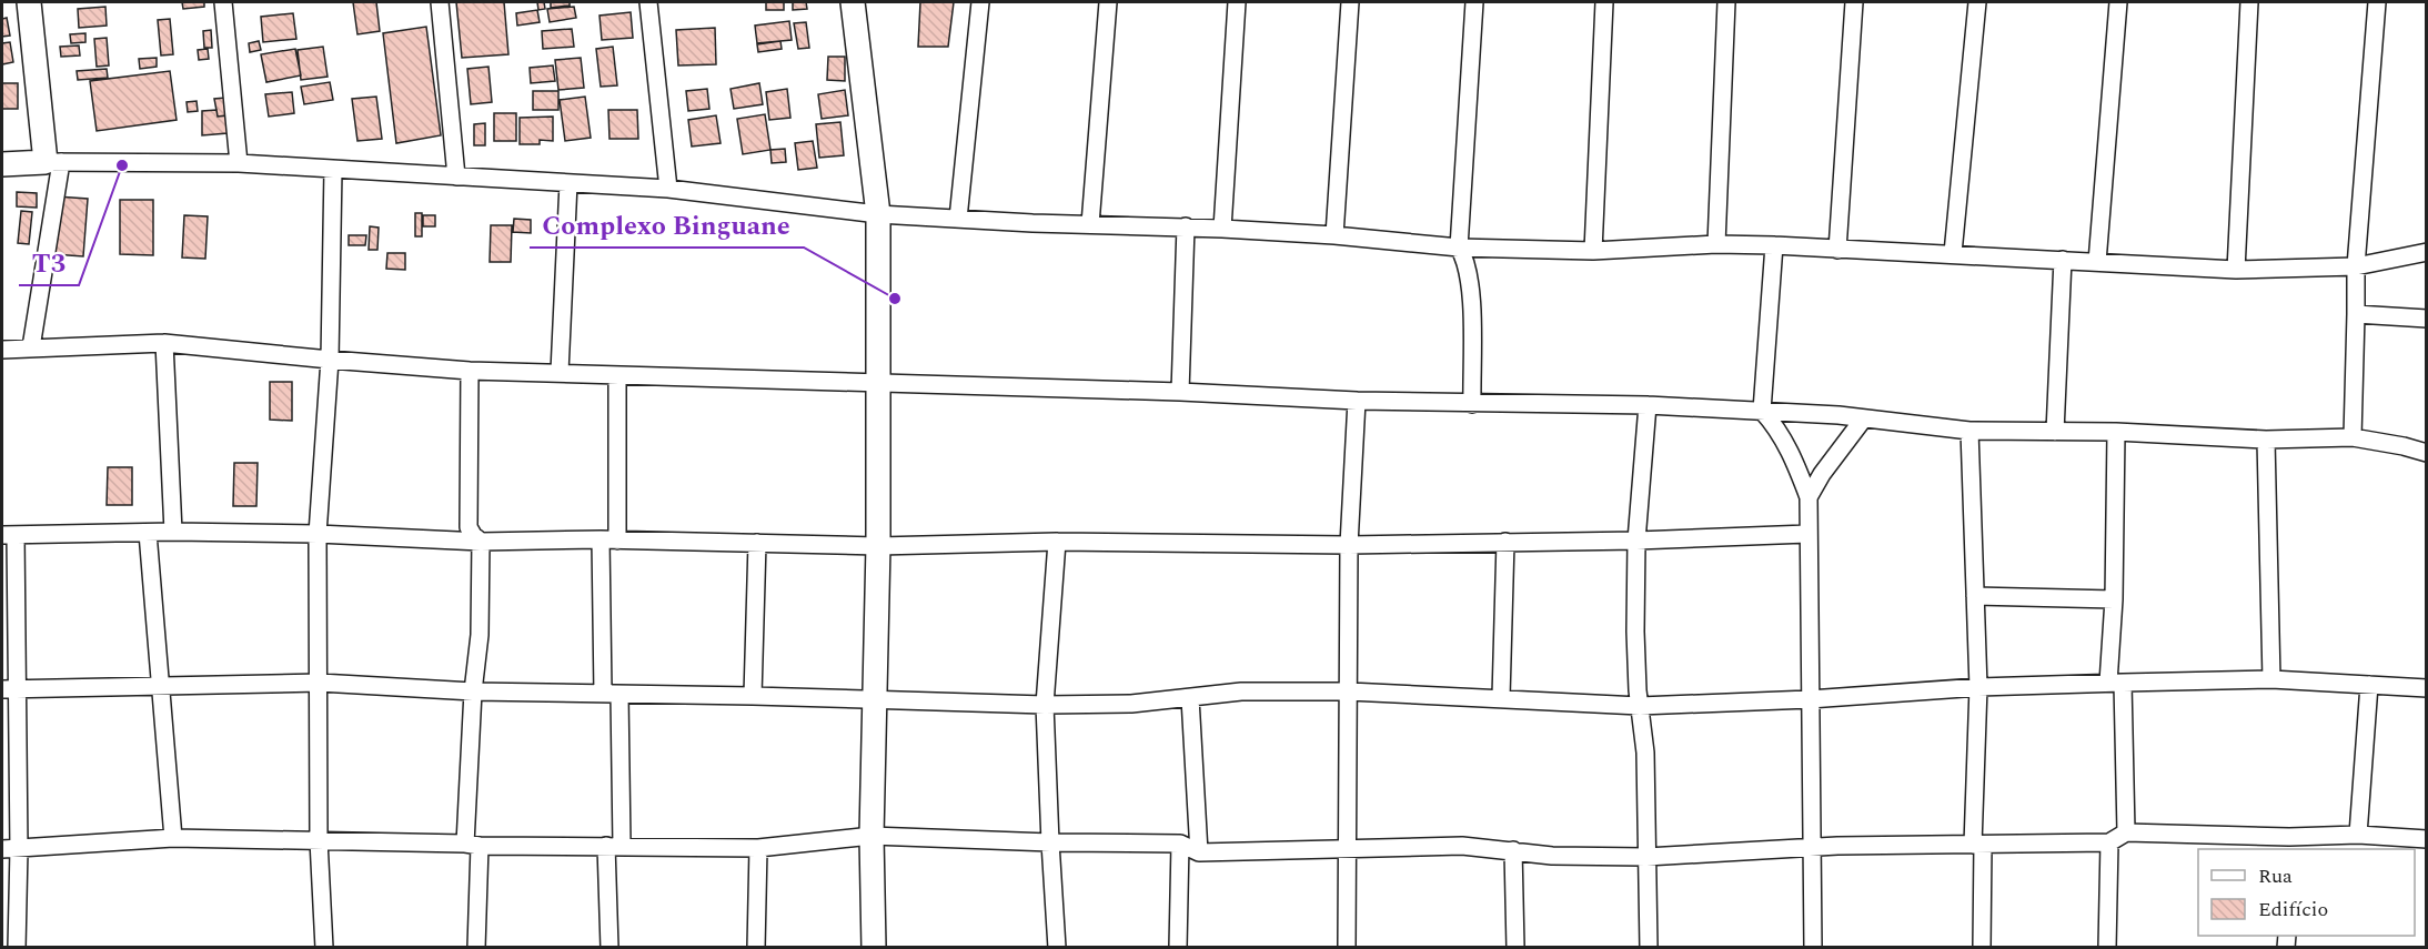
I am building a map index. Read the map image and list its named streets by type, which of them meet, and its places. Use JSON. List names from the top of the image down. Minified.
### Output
{"places":["T3","Complexo Binguane"],"legend":["Rua","Edifício"]}
